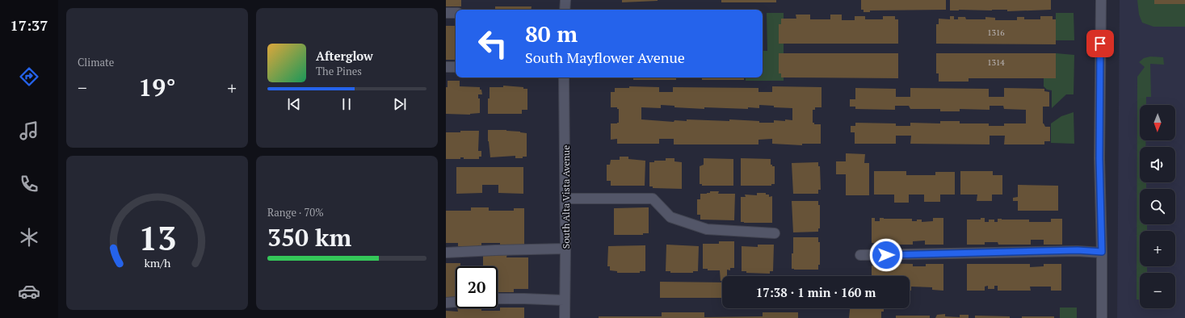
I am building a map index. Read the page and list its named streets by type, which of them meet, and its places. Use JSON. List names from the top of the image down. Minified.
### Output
{"streets":{"street":["South Alta Vista Avenue"]},"house_numbers":["1316","1314"],"north":"bottom","page":{"tabs":"17:37","tile":["Climate",["Range · 70%","350 km"]],"turn":["80 m","South Mayflower Avenue"],"song":["Afterglow","The Pines"],"heat":["−","19°","+"],"map_buttons":["+","−"],"limit":"20","trip":"17:38 · 1 min · 160 m","gauge":["13","km/h"]}}
